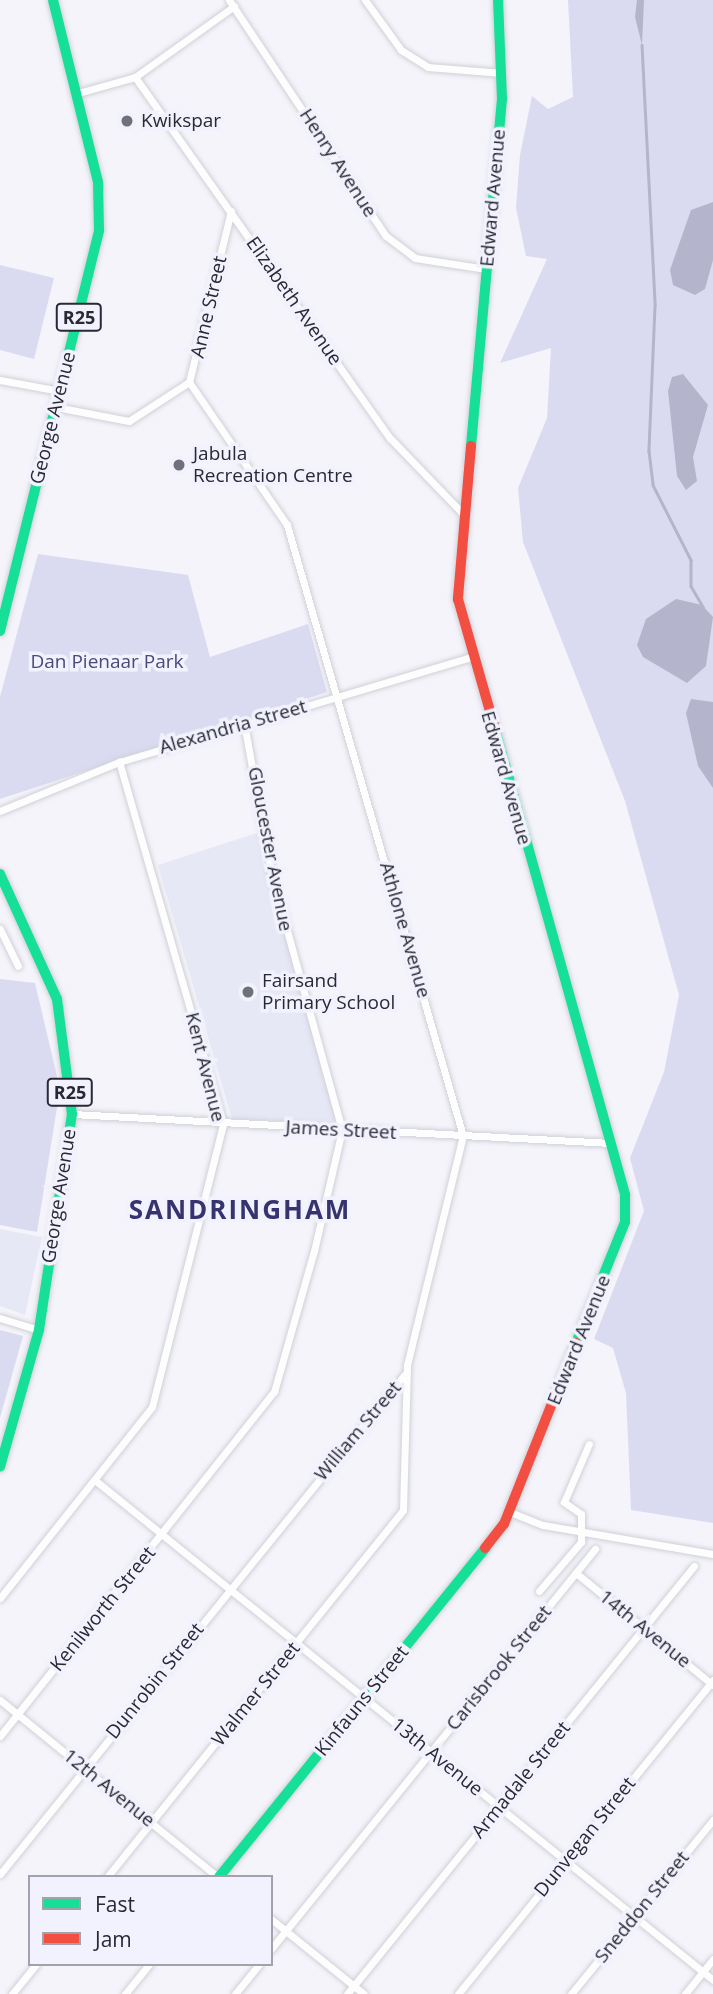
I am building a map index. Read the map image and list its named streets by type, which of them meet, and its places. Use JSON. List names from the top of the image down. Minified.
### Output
{"streets":{"street":["Henry Avenue","Edward Avenue","Elizabeth Avenue","Anne Street","R25","George Avenue","Alexandria Street","Gloucester Avenue","Athlone Avenue","Kent Avenue","James Street","William Street","Kenilworth Street","14th Avenue","Carisbrook Street","Dunrobin Street","Walmer Street","Kinfauns Street","13th Avenue","Armadale Street","12th Avenue","Dunvegan Street","Sneddon Street"]},"crossings":[["Henry Avenue","Edward Avenue"],["Edward Avenue","Elizabeth Avenue"],["Edward Avenue","Alexandria Street"],["Edward Avenue","James Street"],["Edward Avenue","Kinfauns Street"],["Elizabeth Avenue","Anne Street"],["Anne Street","George Avenue"],["Anne Street","Athlone Avenue"],["George Avenue","James Street"],["Alexandria Street","Gloucester Avenue"],["Alexandria Street","Athlone Avenue"],["Alexandria Street","Kent Avenue"],["Gloucester Avenue","James Street"],["Gloucester Avenue","Kenilworth Street"],["Athlone Avenue","James Street"],["Athlone Avenue","William Street"],["Athlone Avenue","Walmer Street"],["Kent Avenue","James Street"],["Kent Avenue","13th Avenue"],["William Street","Dunrobin Street"],["Kenilworth Street","13th Avenue"],["Kenilworth Street","12th Avenue"],["14th Avenue","Carisbrook Street"],["14th Avenue","Armadale Street"],["14th Avenue","Dunvegan Street"],["Carisbrook Street","13th Avenue"],["Dunrobin Street","13th Avenue"],["Dunrobin Street","12th Avenue"],["Walmer Street","13th Avenue"],["Walmer Street","12th Avenue"],["Kinfauns Street","13th Avenue"],["13th Avenue","Armadale Street"],["13th Avenue","Dunvegan Street"],["13th Avenue","Sneddon Street"]],"districts":["SANDRINGHAM"],"parks":["Dan Pienaar Park"],"places":["Kwikspar","Jabula Recreation Centre","Fairsand Primary School"],"legend":["Fast","Jam"]}
